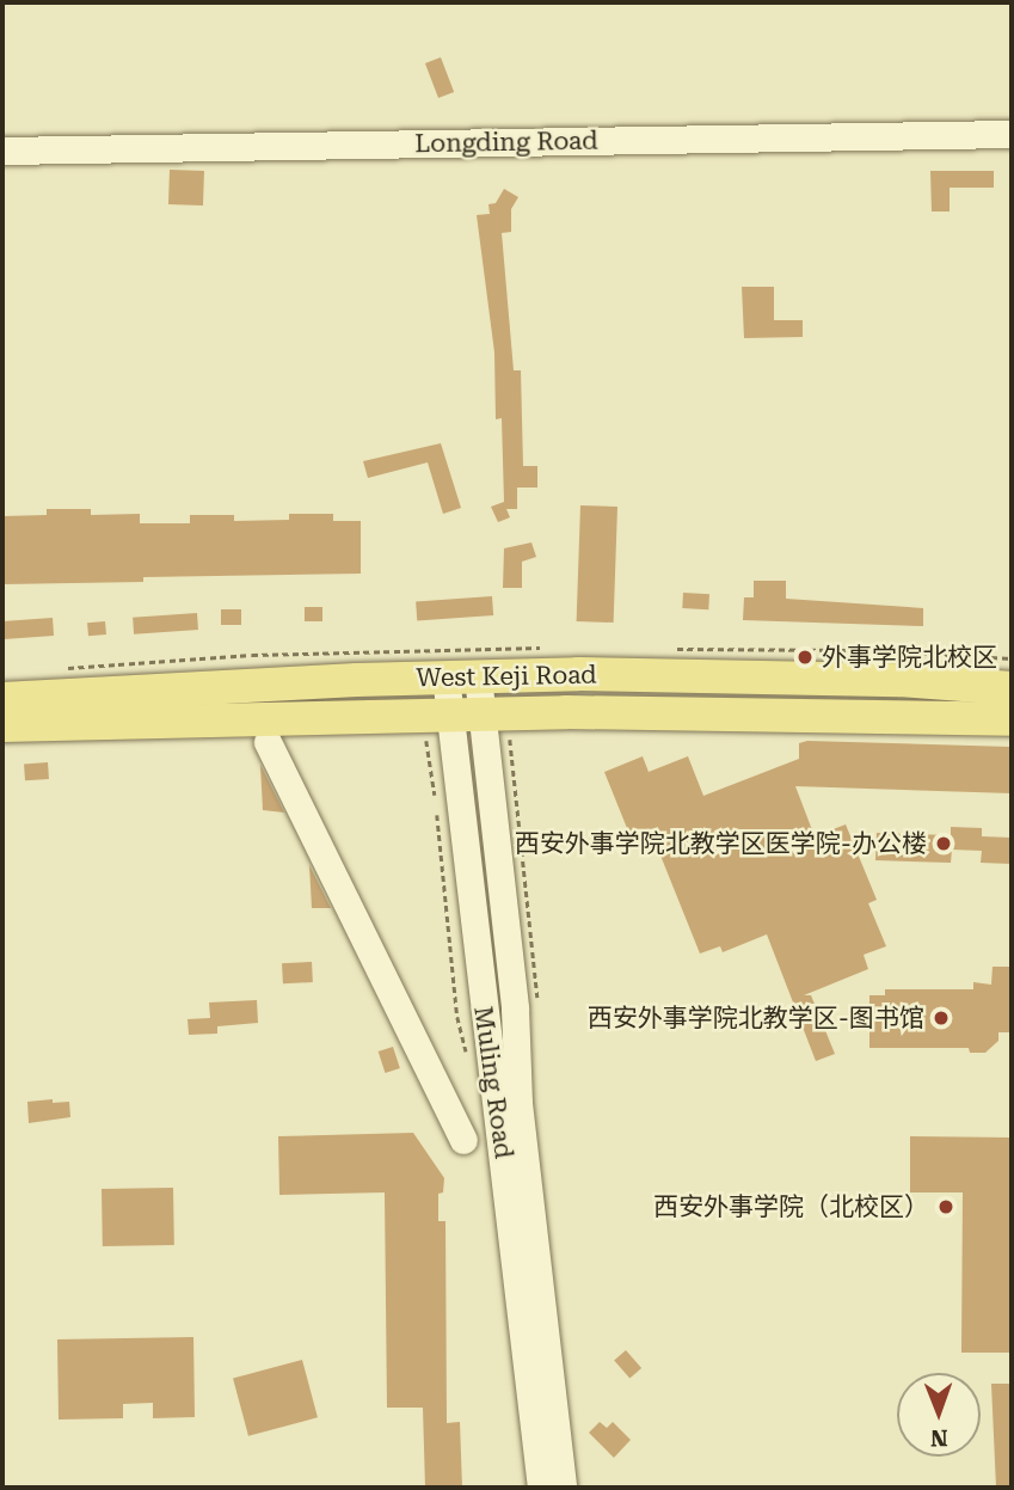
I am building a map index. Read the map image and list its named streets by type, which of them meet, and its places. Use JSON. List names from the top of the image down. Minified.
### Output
{"streets":{"main road":["West Keji Road"],"street":["Longding Road","Muling Road"]},"crossings":[["West Keji Road","Muling Road"]],"places":["外事学院北校区","西安外事学院北教学区医学院-办公楼","西安外事学院北教学区-图书馆","西安外事学院（北校区）"],"north":"bottom"}
